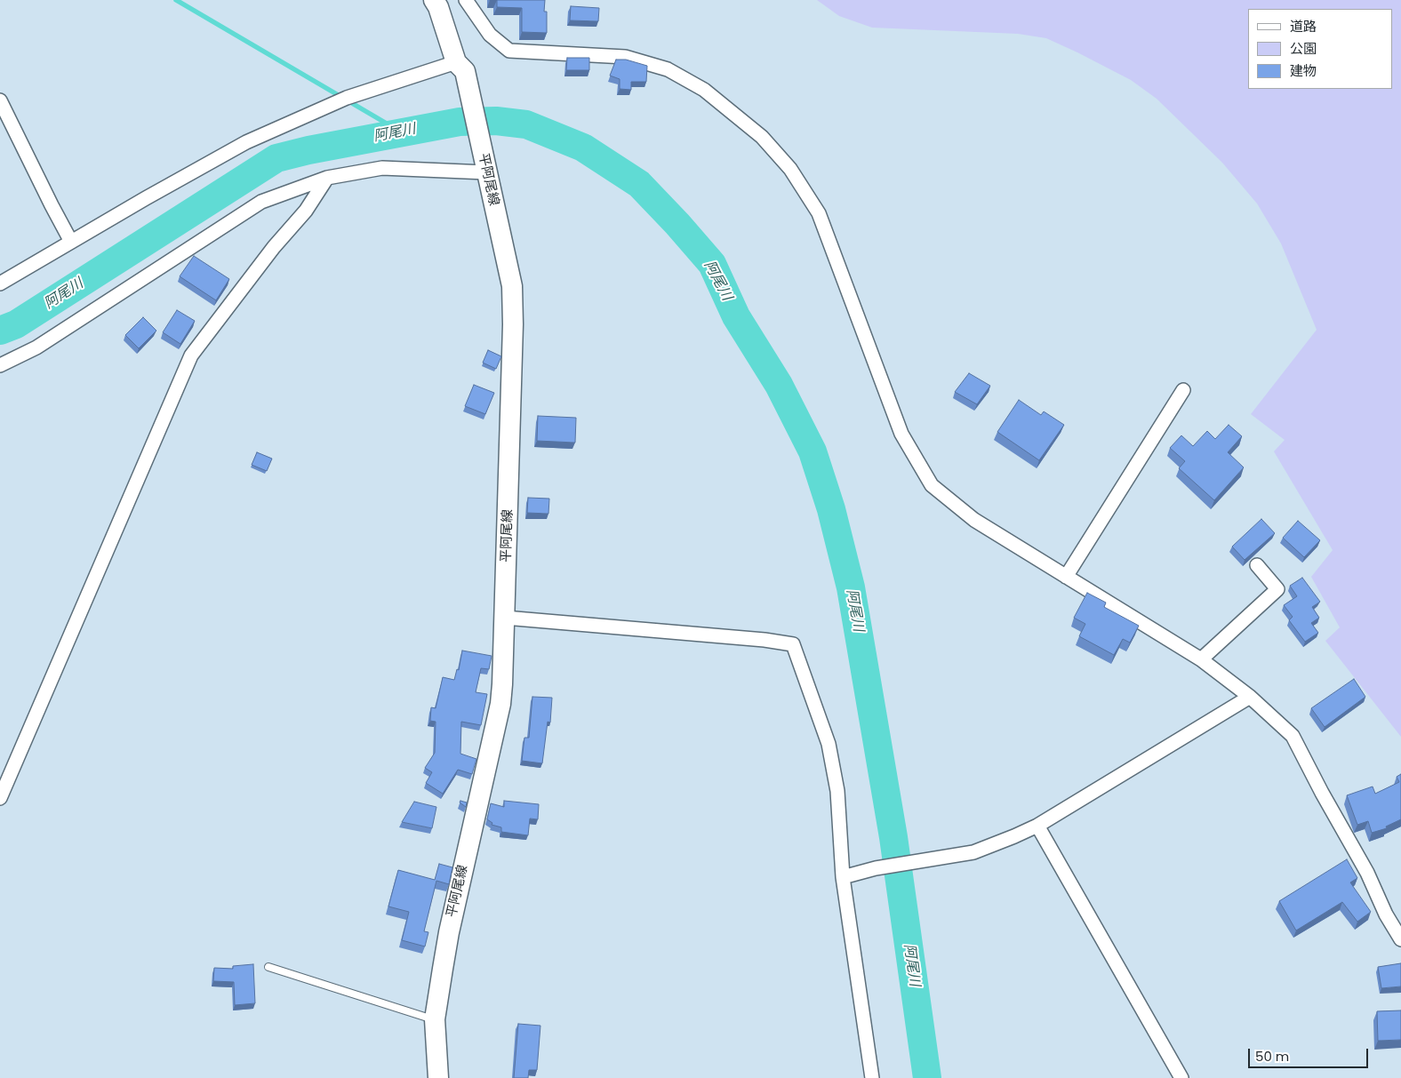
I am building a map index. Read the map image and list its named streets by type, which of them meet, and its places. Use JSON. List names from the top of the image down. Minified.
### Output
{"streets":{"main road":["平阿尾線"]},"water":["阿尾川"],"legend":["道路","公園","建物"],"scale_bar":"50 m"}
